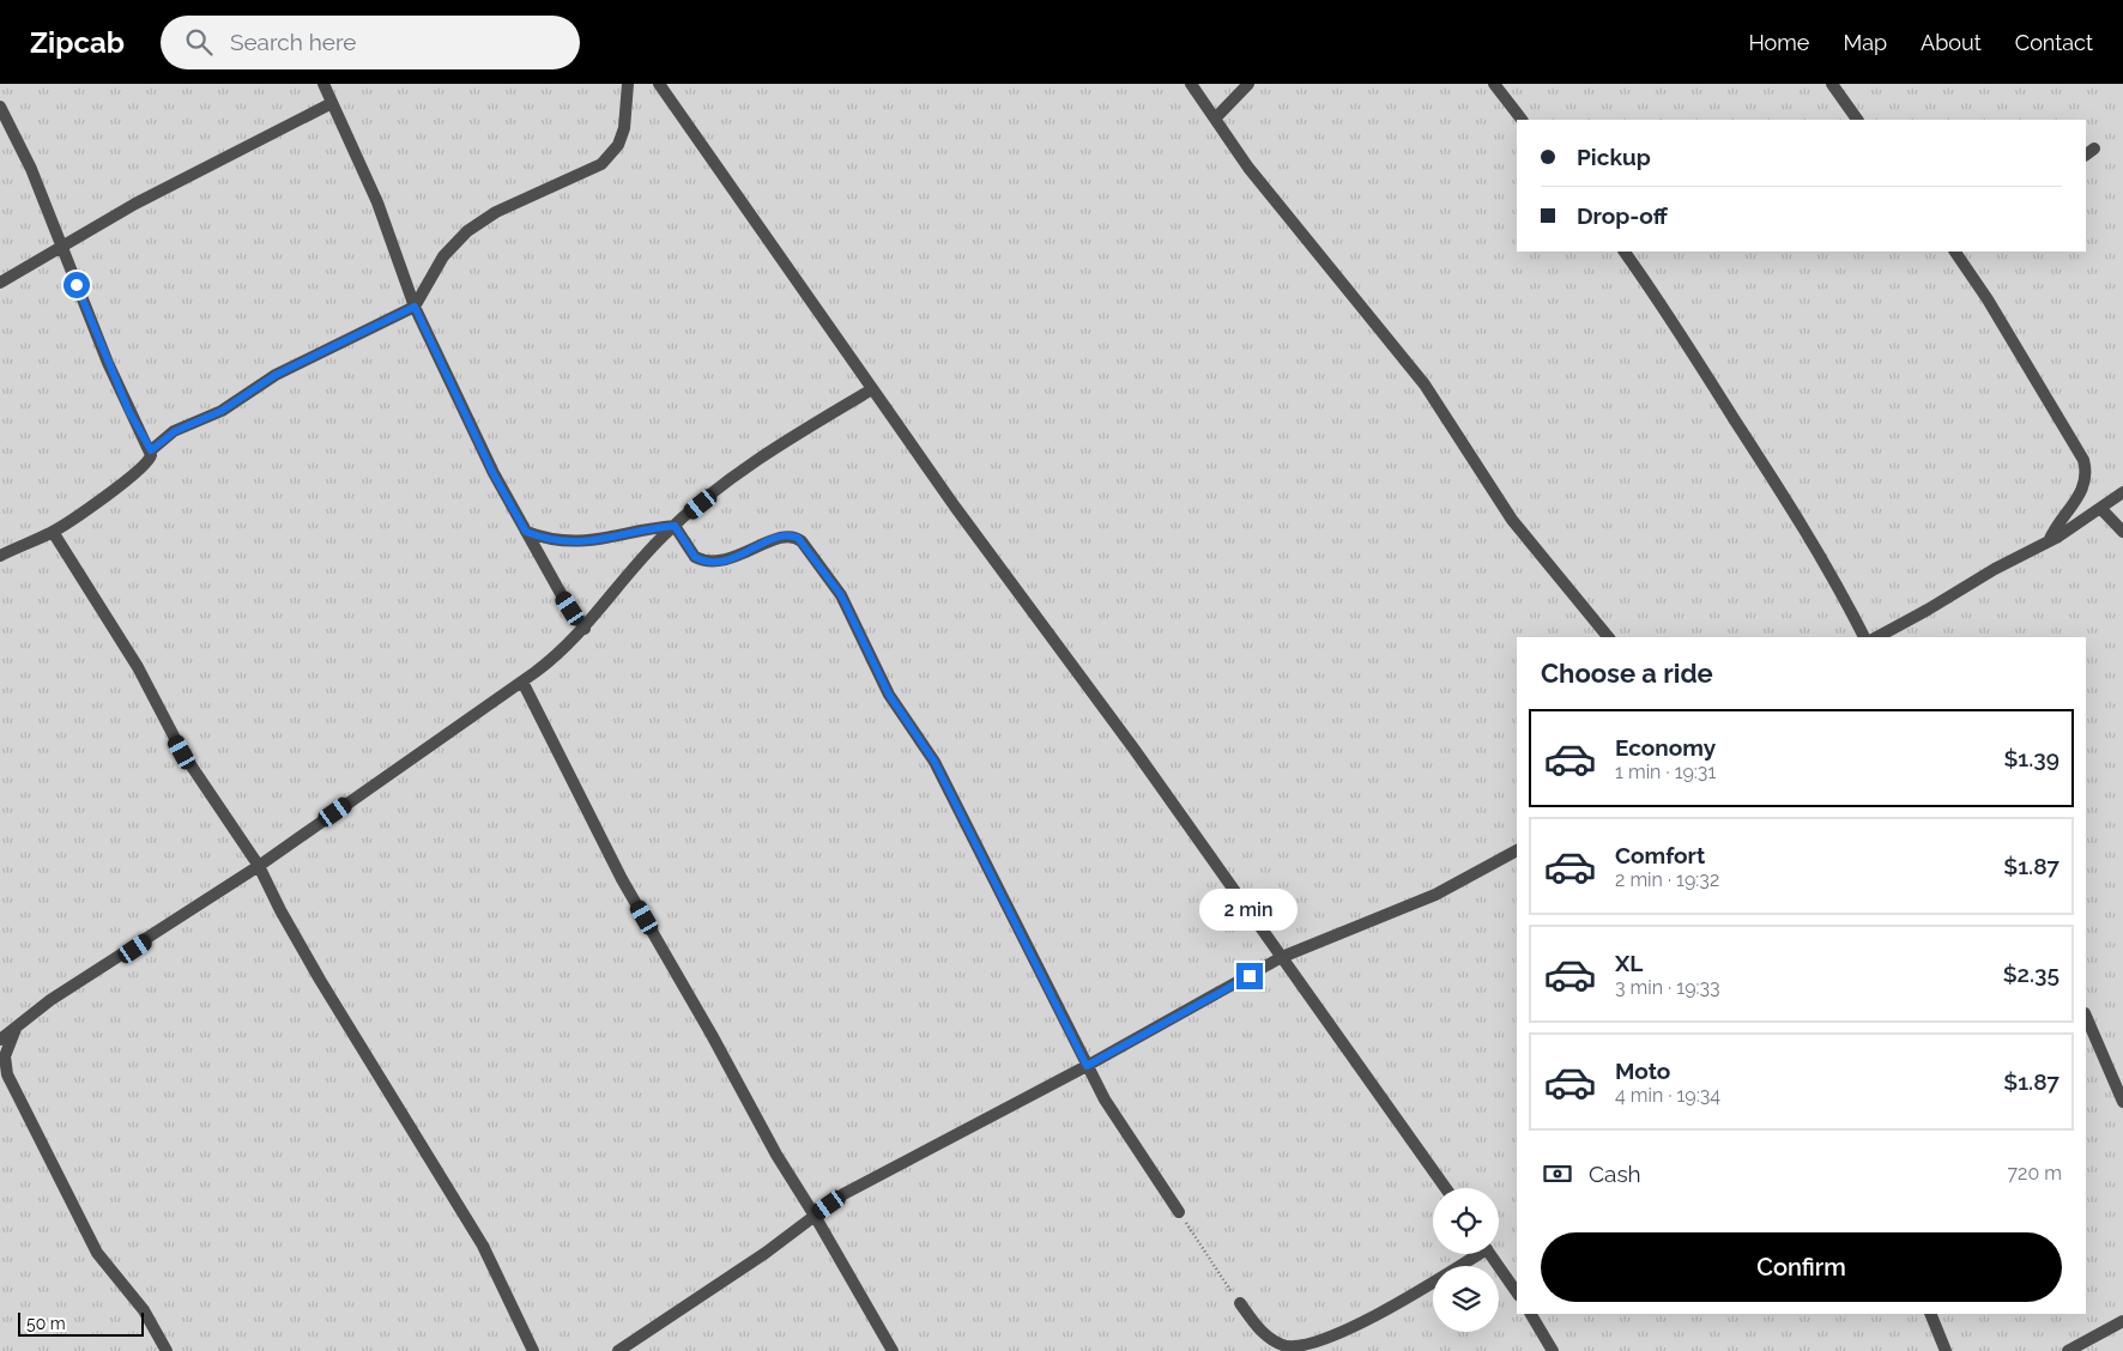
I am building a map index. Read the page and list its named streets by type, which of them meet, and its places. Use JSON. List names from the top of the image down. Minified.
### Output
{"scale_bar":"50 m","page":{"header":"Zipcab","search":"Search here","nav":["Home","Map","About","Contact"],"banner":["Pickup","Drop-off"],"heading":"Choose a ride","list":[{"name":"Economy","note":"1 min · 19:31","value":"$1.39"},{"name":"Comfort","note":"2 min · 19:32","value":"$1.87"},{"name":"XL","note":"3 min · 19:33","value":"$2.35"},{"name":"Moto","note":"4 min · 19:34","value":"$1.87"}],"bubble":"2 min","pay":["Cash","720 m"],"buttons":"Confirm","scale":"50 m"}}
